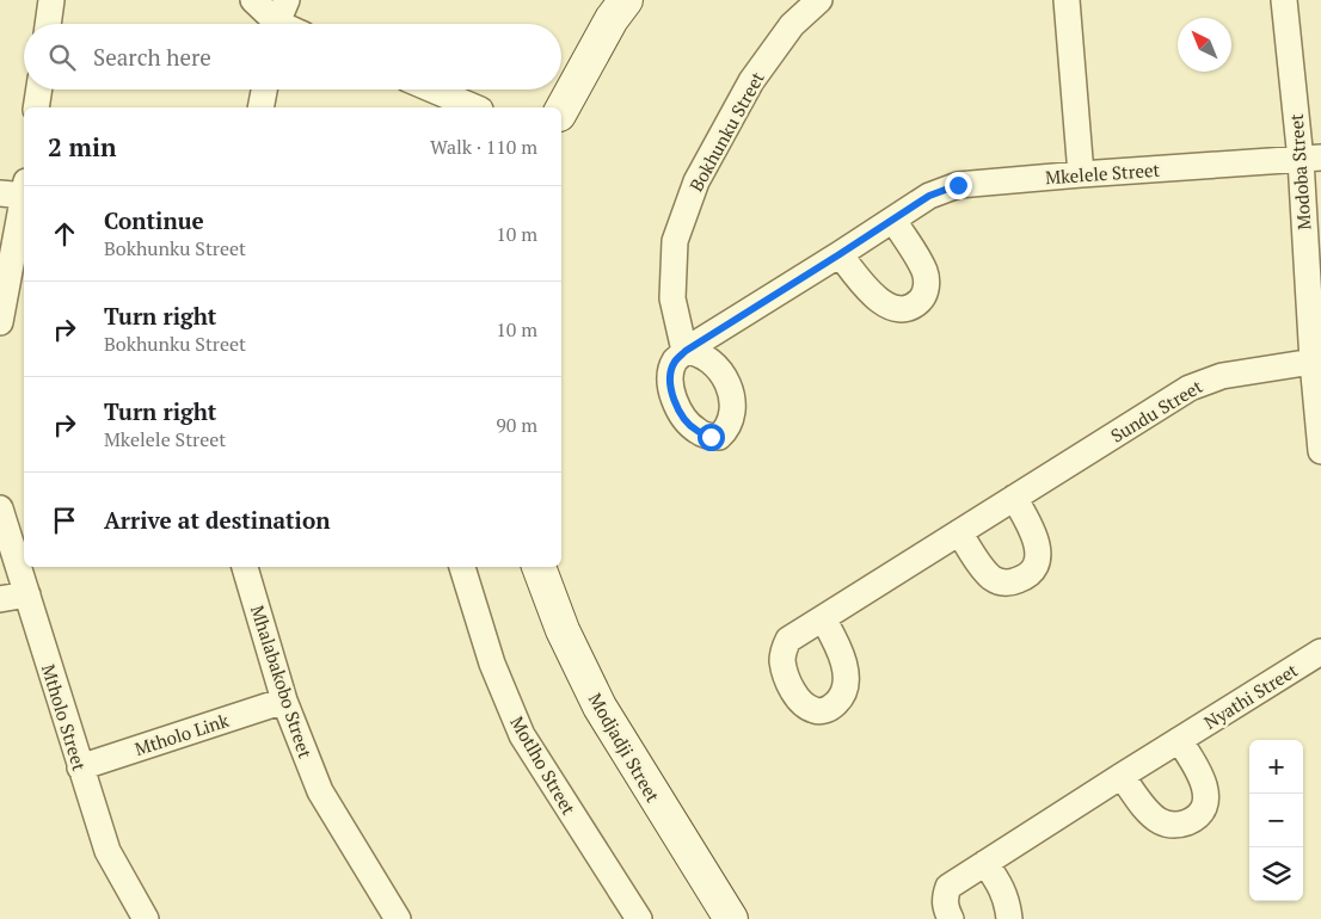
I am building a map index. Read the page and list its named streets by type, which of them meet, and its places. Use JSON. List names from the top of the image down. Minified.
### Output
{"streets":{"street":["Bokhunku Street","Modoba Street","Mkelele Street","Sundu Street","Mhalabakobo Street","Nyathi Street","Mtholo Street","Mtholo Link","Modjadji Street","Motlho Street"]},"crossings":[["Bokhunku Street","Mkelele Street"],["Modoba Street","Mkelele Street"],["Modoba Street","Sundu Street"],["Mhalabakobo Street","Mtholo Link"],["Mtholo Street","Mtholo Link"]],"north":"top left","page":{"search":"Search here","heading":["2 min","Walk · 110 m"],"list":[["Continue","Bokhunku Street","10 m"],["Turn right","Bokhunku Street","10 m"],["Turn right","Mkelele Street","90 m"],"Arrive at destination"],"map_buttons":["+","−"]}}
